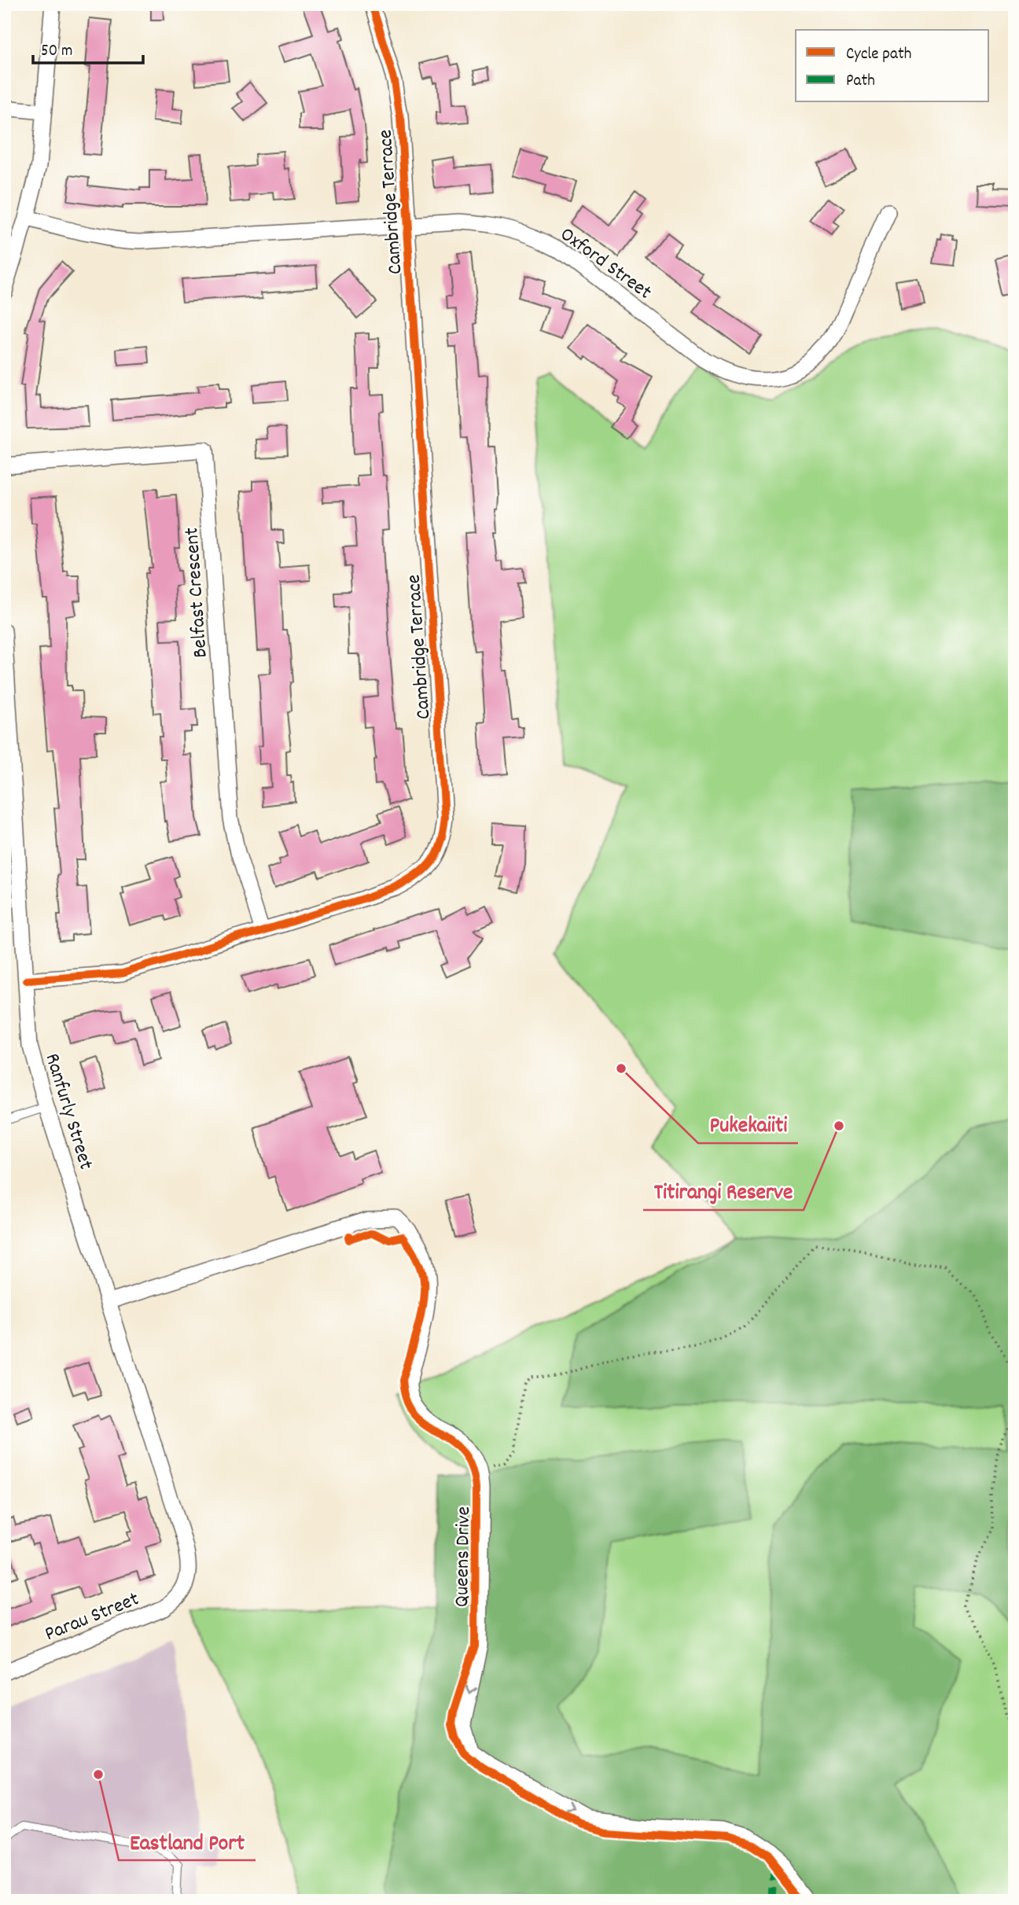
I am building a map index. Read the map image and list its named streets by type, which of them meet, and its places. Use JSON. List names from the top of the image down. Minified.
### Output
{"streets":{"street":["Cambridge Terrace","Oxford Street","Belfast Crescent","Ranfurly Street","Queens Drive","Parau Street"]},"crossings":[["Cambridge Terrace","Oxford Street"],["Cambridge Terrace","Belfast Crescent"],["Cambridge Terrace","Ranfurly Street"],["Ranfurly Street","Parau Street"]],"one_way":["Queens Drive"],"places":["Pukekaiiti","Titirangi Reserve","Eastland Port"],"legend":["Cycle path","Path"],"scale_bar":"50 m"}
